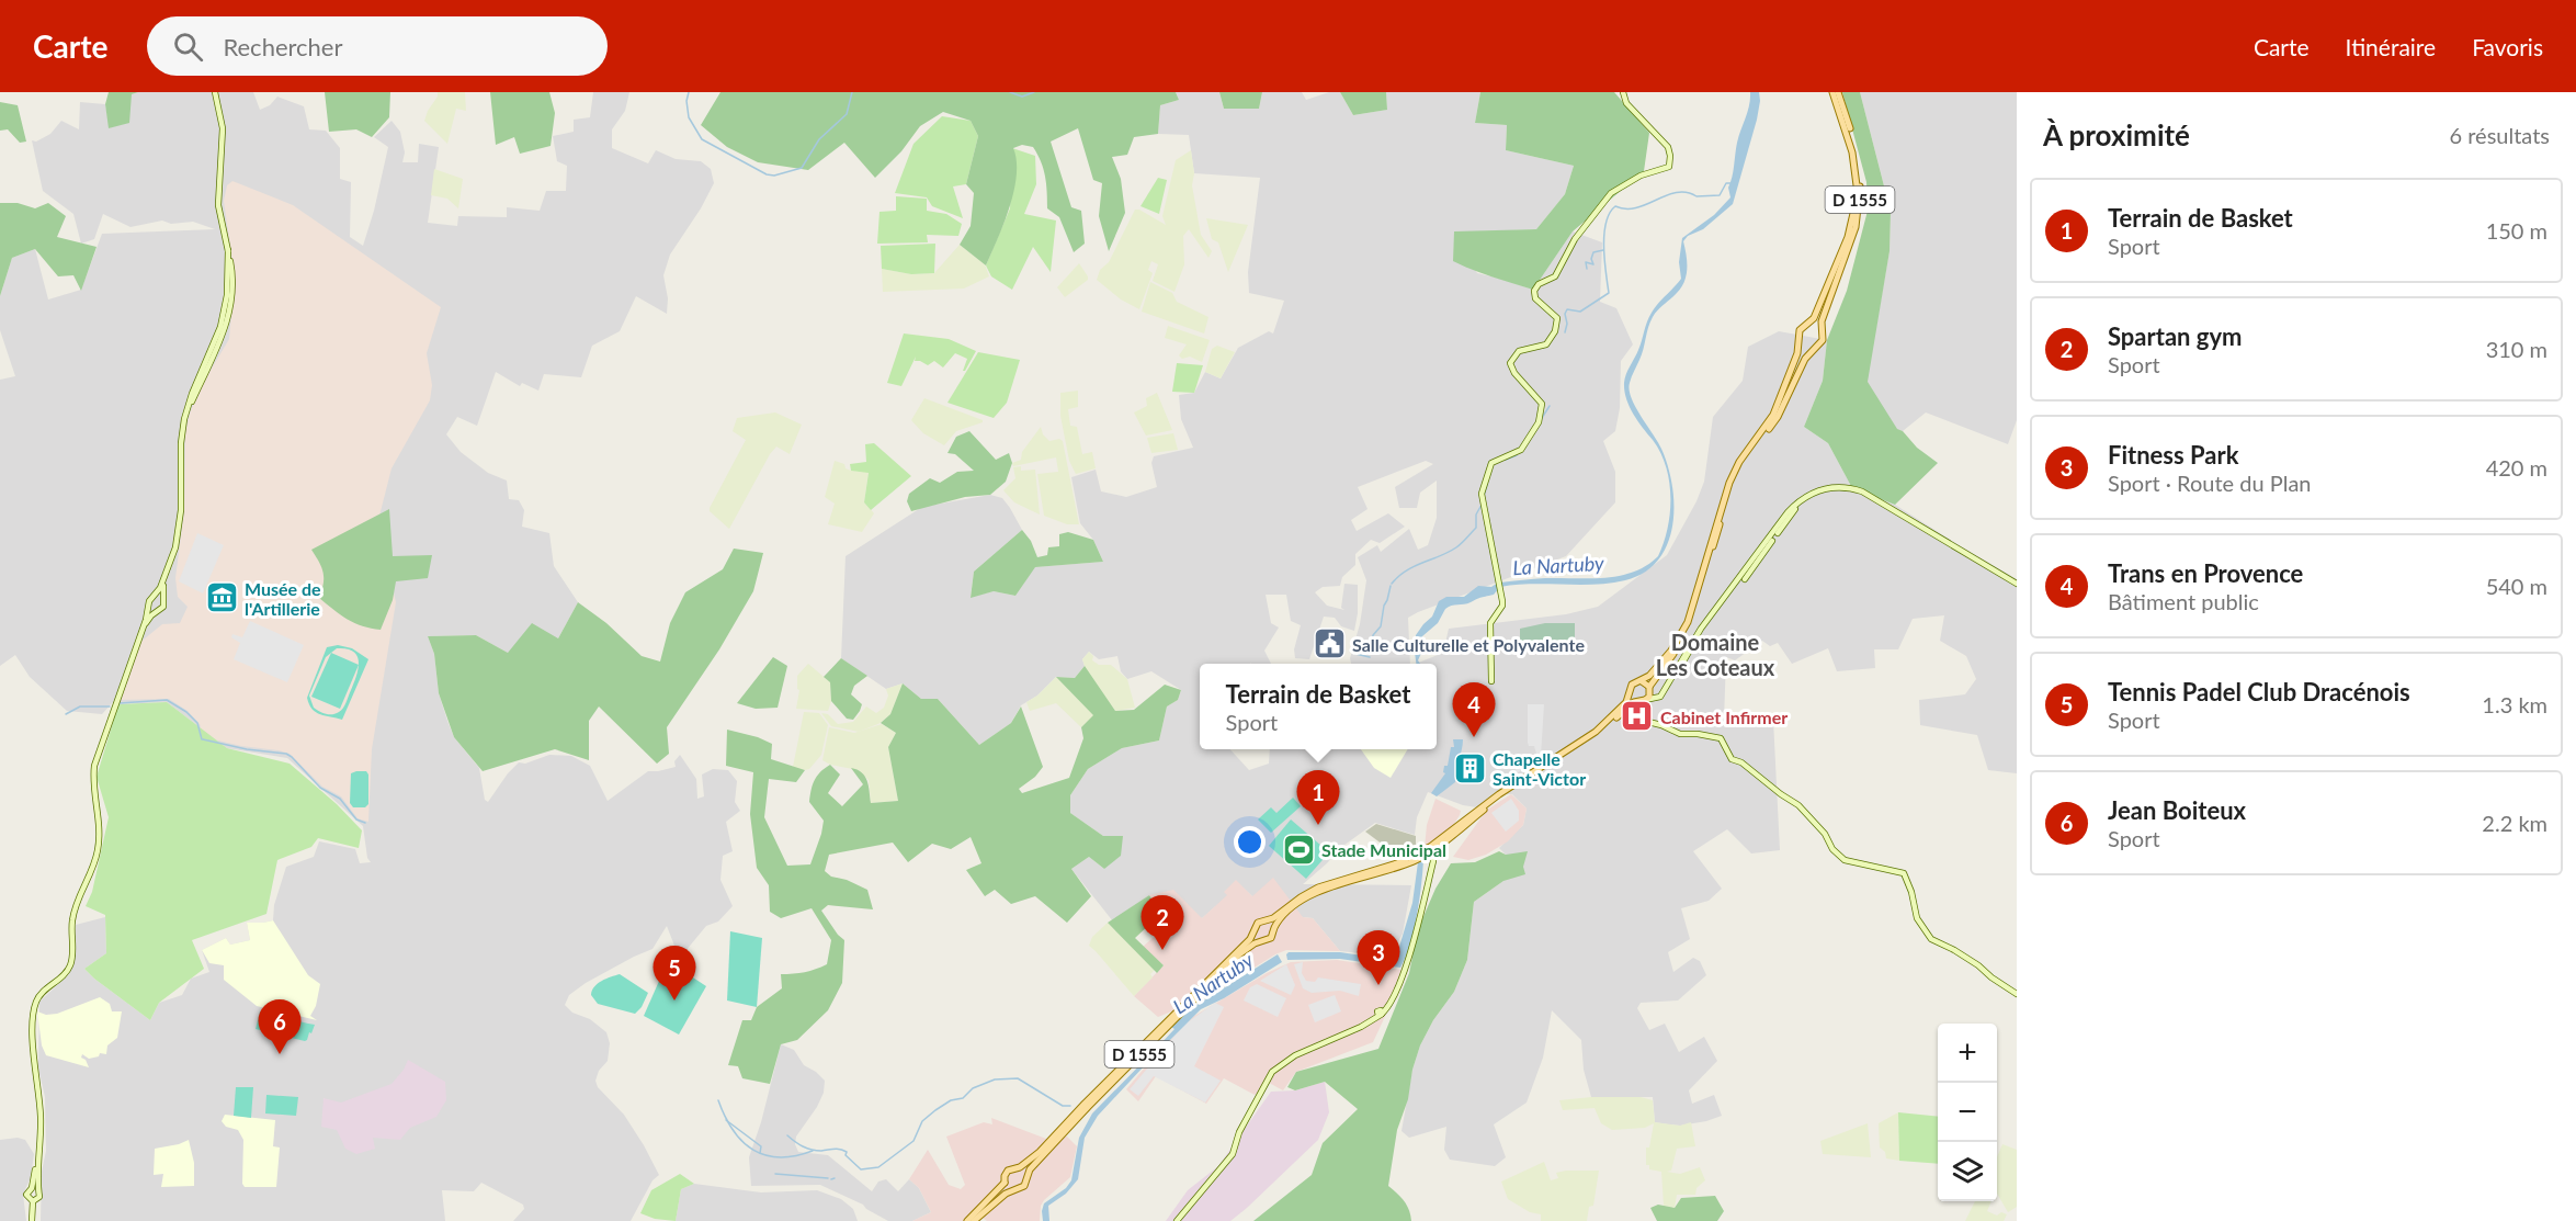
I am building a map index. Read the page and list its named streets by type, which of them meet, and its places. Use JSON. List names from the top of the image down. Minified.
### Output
{"streets":{"main road":["D 1555"]},"districts":["Domaine Les Coteaux"],"water":["La Nartuby"],"places":{"museum":["Musée de l'Artillerie"],"public building":["Salle Culturelle et Polyvalente"],"hospital":["Cabinet Infirmer"],"building":["Chapelle Saint-Victor"],"sports":["Stade Municipal"]},"page":{"header":"Carte","search":"Rechercher","nav":["Carte","Itinéraire","Favoris"],"heading":["À proximité","6 résultats"],"list":[{"mark":"1","name":"Terrain de Basket","note":"Sport","value":"150 m"},{"mark":"2","name":"Spartan gym","note":"Sport","value":"310 m"},{"mark":"3","name":"Fitness Park","note":"Sport · Route du Plan","value":"420 m"},{"mark":"4","name":"Trans en Provence","note":"Bâtiment public","value":"540 m"},{"mark":"5","name":"Tennis Padel Club Dracénois","note":"Sport","value":"1.3 km"},{"mark":"6","name":"Jean Boiteux","note":"Sport","value":"2.2 km"}],"popup":["Terrain de Basket","Sport"],"pins":["4","1","2","3","5","6"],"map_buttons":["+","−"]}}
